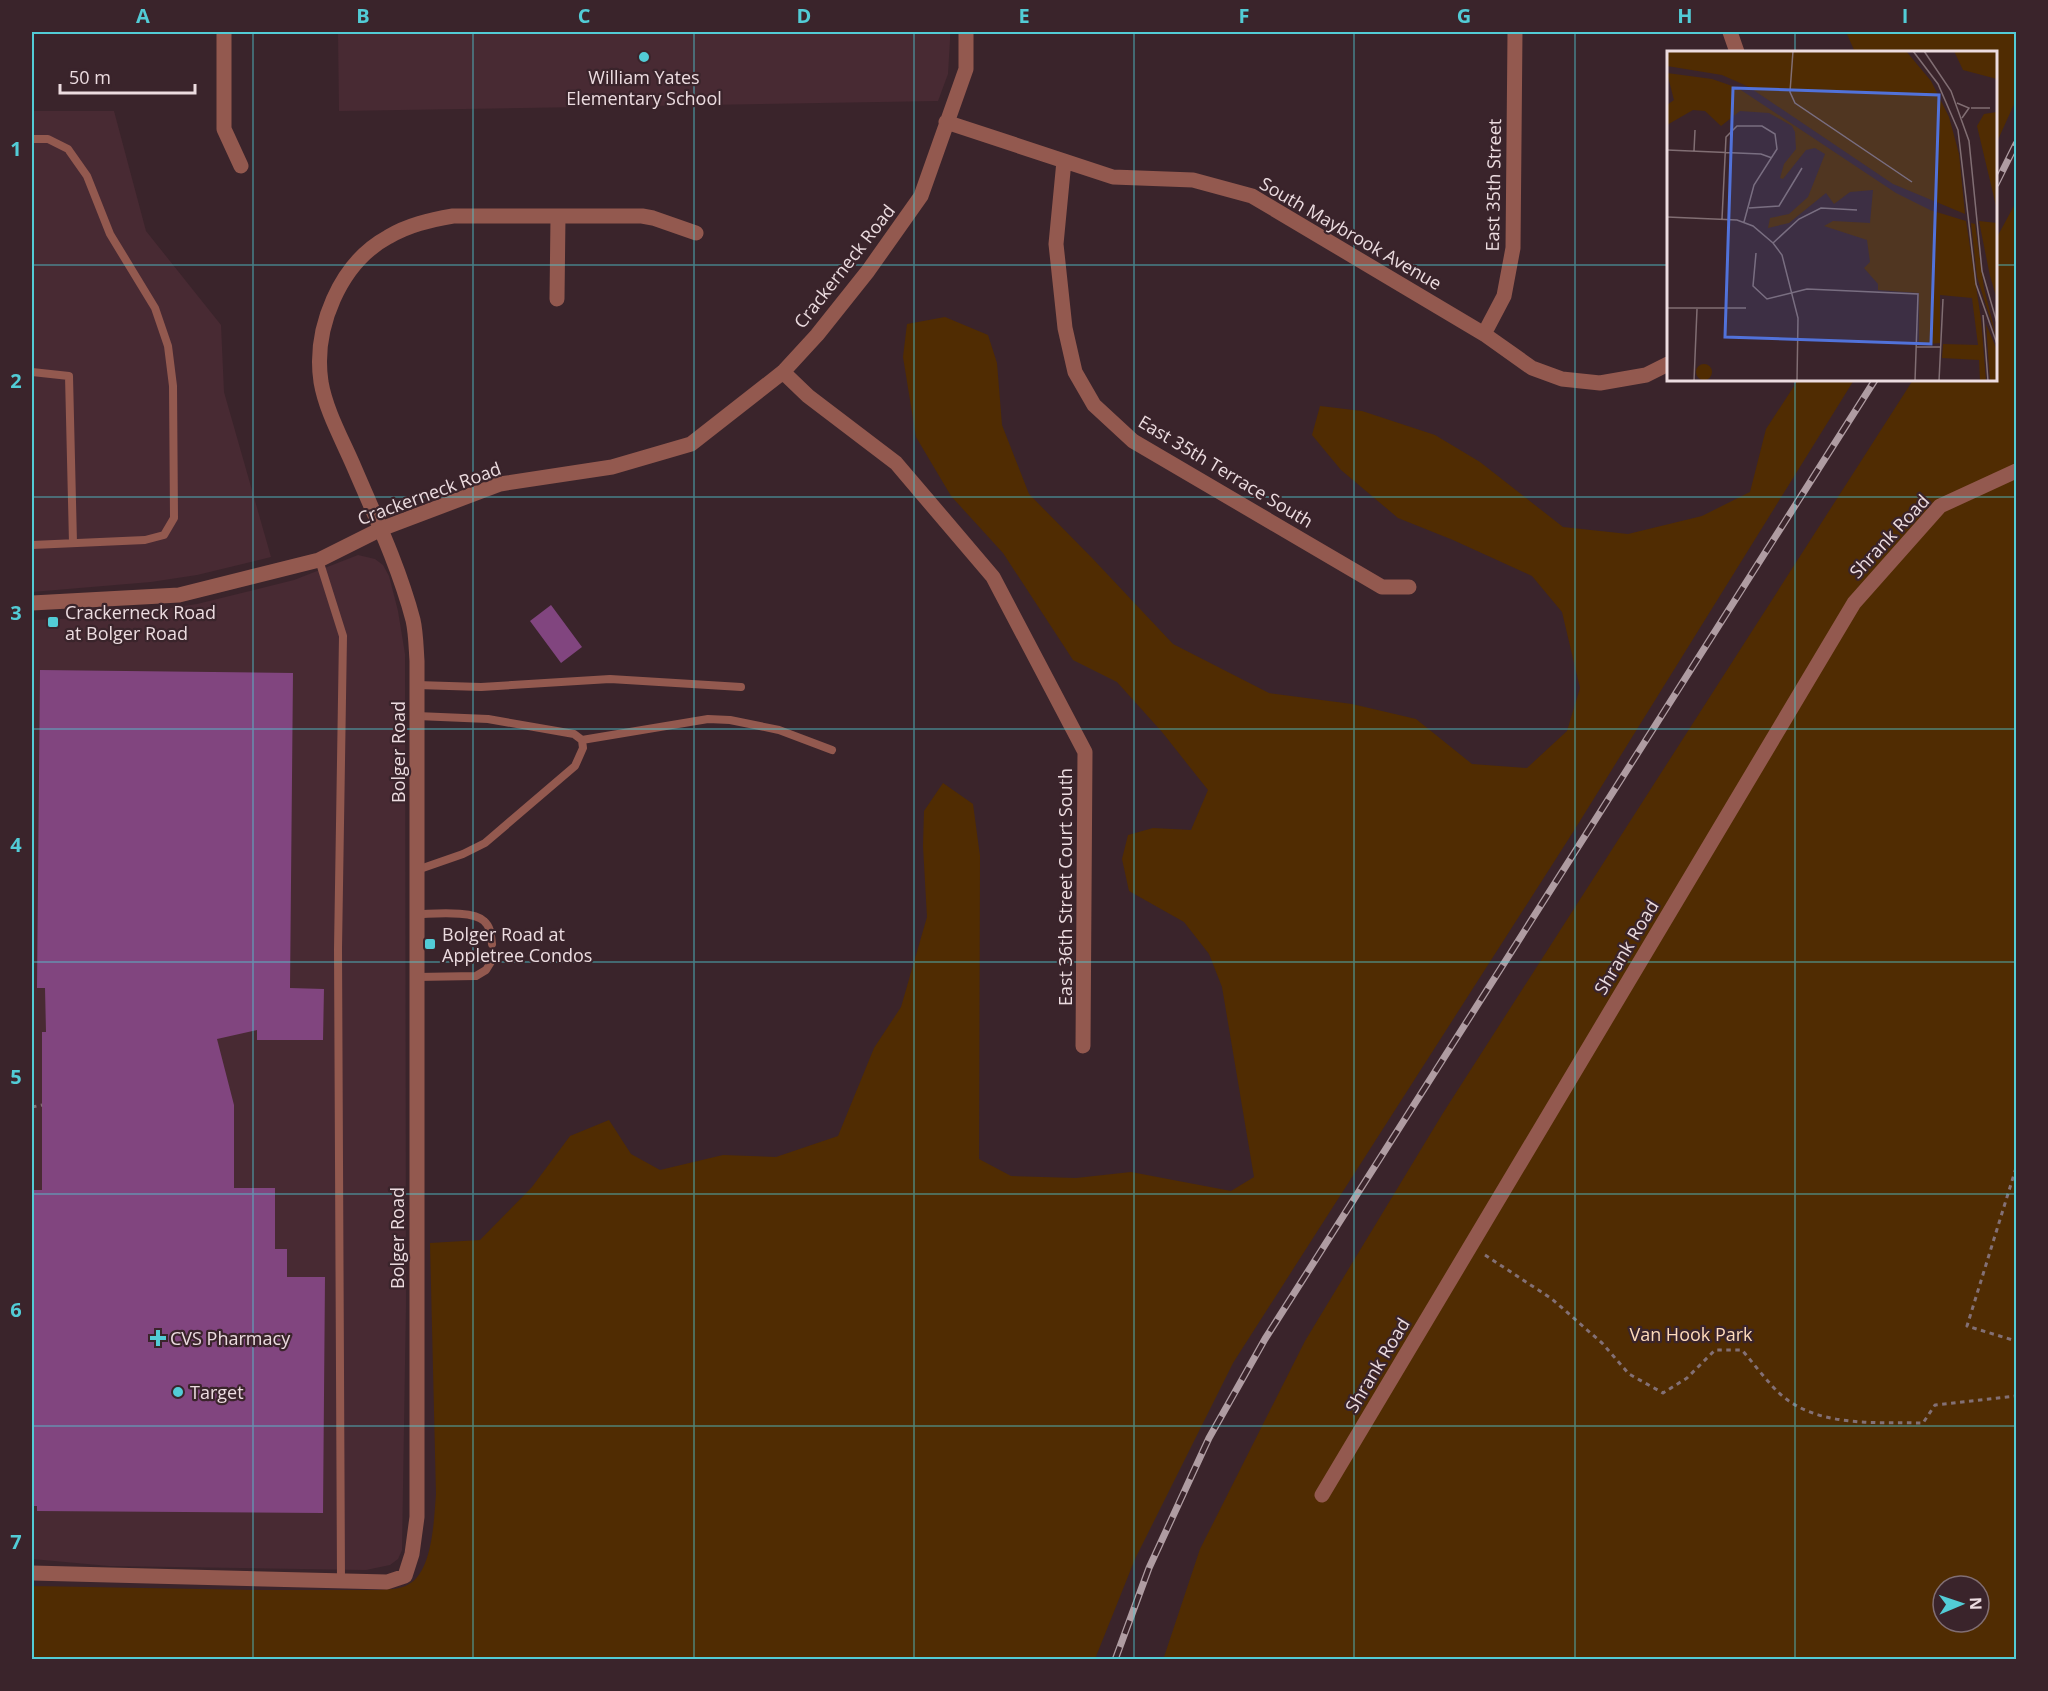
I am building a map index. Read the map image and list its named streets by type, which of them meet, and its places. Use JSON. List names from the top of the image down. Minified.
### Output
{"streets":{"street":["East 35th Street","South Maybrook Avenue","Crackerneck Road","East 35th Terrace South","Shrank Road","Bolger Road","East 36th Street Court South"]},"crossings":[["East 35th Street","South Maybrook Avenue"],["South Maybrook Avenue","Crackerneck Road"],["South Maybrook Avenue","East 35th Terrace South"],["Crackerneck Road","Bolger Road"],["Crackerneck Road","East 36th Street Court South"]],"parks":["Van Hook Park"],"places":{"other":["William Yates Elementary School","Target"],"transit":["Crackerneck Road at Bolger Road","Bolger Road at Appletree Condos"],"health":["CVS Pharmacy"]},"scale_bar":"50 m","north":"right","grid":{"columns":["A","B","C","D","E","F","G","H","I"],"rows":["1","2","3","4","5","6","7"]}}
